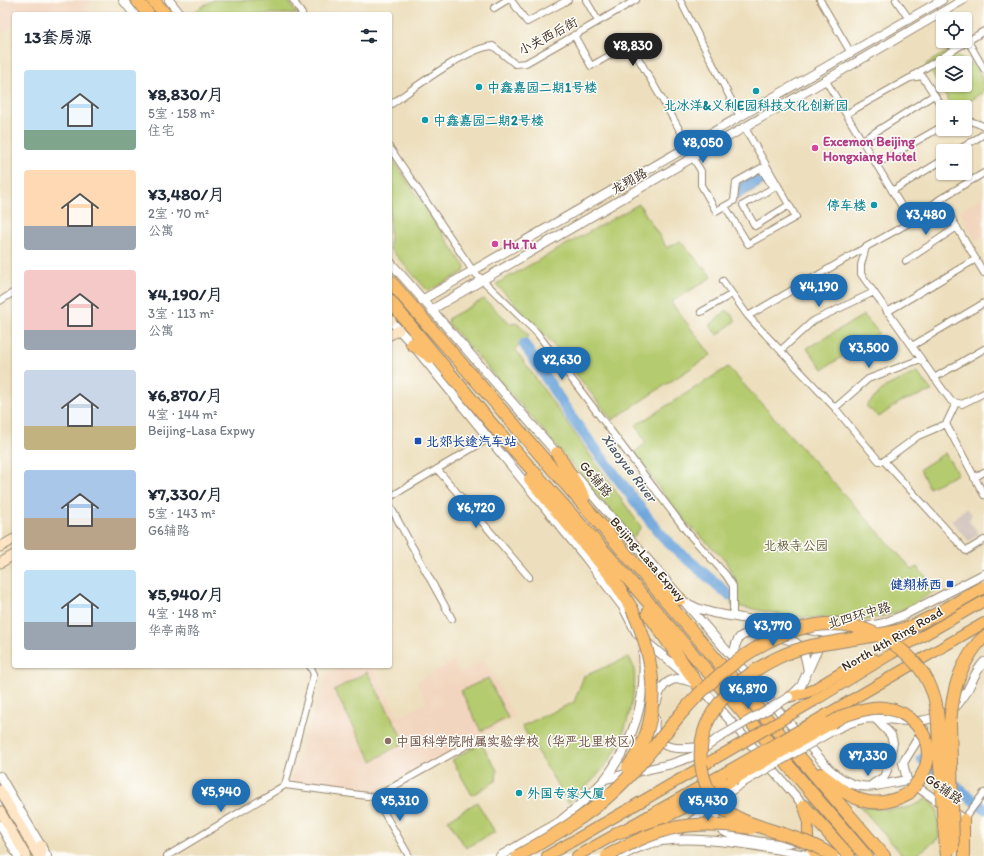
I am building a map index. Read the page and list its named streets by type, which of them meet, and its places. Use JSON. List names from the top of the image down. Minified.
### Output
{"streets":{"highway":["Beijing-Lasa Expwy"],"main road":["G6辅路","North 4th Ring Road"],"street":["小关西后街","龙翔路","北四环中路"]},"crossings":[["龙翔路","G6辅路"]],"water":["Xiaoyue River"],"parks":["北极寺公园"],"places":{"other":["中鑫嘉园二期1号楼","北冰洋&义利E园科技文化创新园","中鑫嘉园二期2号楼","Excemon Beijing Hongxiang Hotel","停车楼","Hu Tu","中国科学院附属实验学校（华严北里校区）","外国专家大厦"],"transit":["北郊长途汽车站","健翔桥西"]},"page":{"map_buttons":["+","−"],"heading":"13套房源","price":["¥8,830","¥8,050","¥3,480","¥4,190","¥3,500","¥2,630","¥6,720","¥3,770","¥6,870","¥7,330","¥5,940","¥5,310","¥5,430"],"list":[{"name":"¥8,830/月","note":"5室 · 158 m² · 住宅"},{"name":"¥3,480/月","note":"2室 · 70 m² · 公寓"},{"name":"¥4,190/月","note":"3室 · 113 m² · 公寓"},{"name":"¥6,870/月","note":"4室 · 144 m² · Beijing-Lasa Expwy"},{"name":"¥7,330/月","note":"5室 · 143 m² · G6辅路"},{"name":"¥5,940/月","note":"4室 · 148 m² · 华亭南路"}]}}
